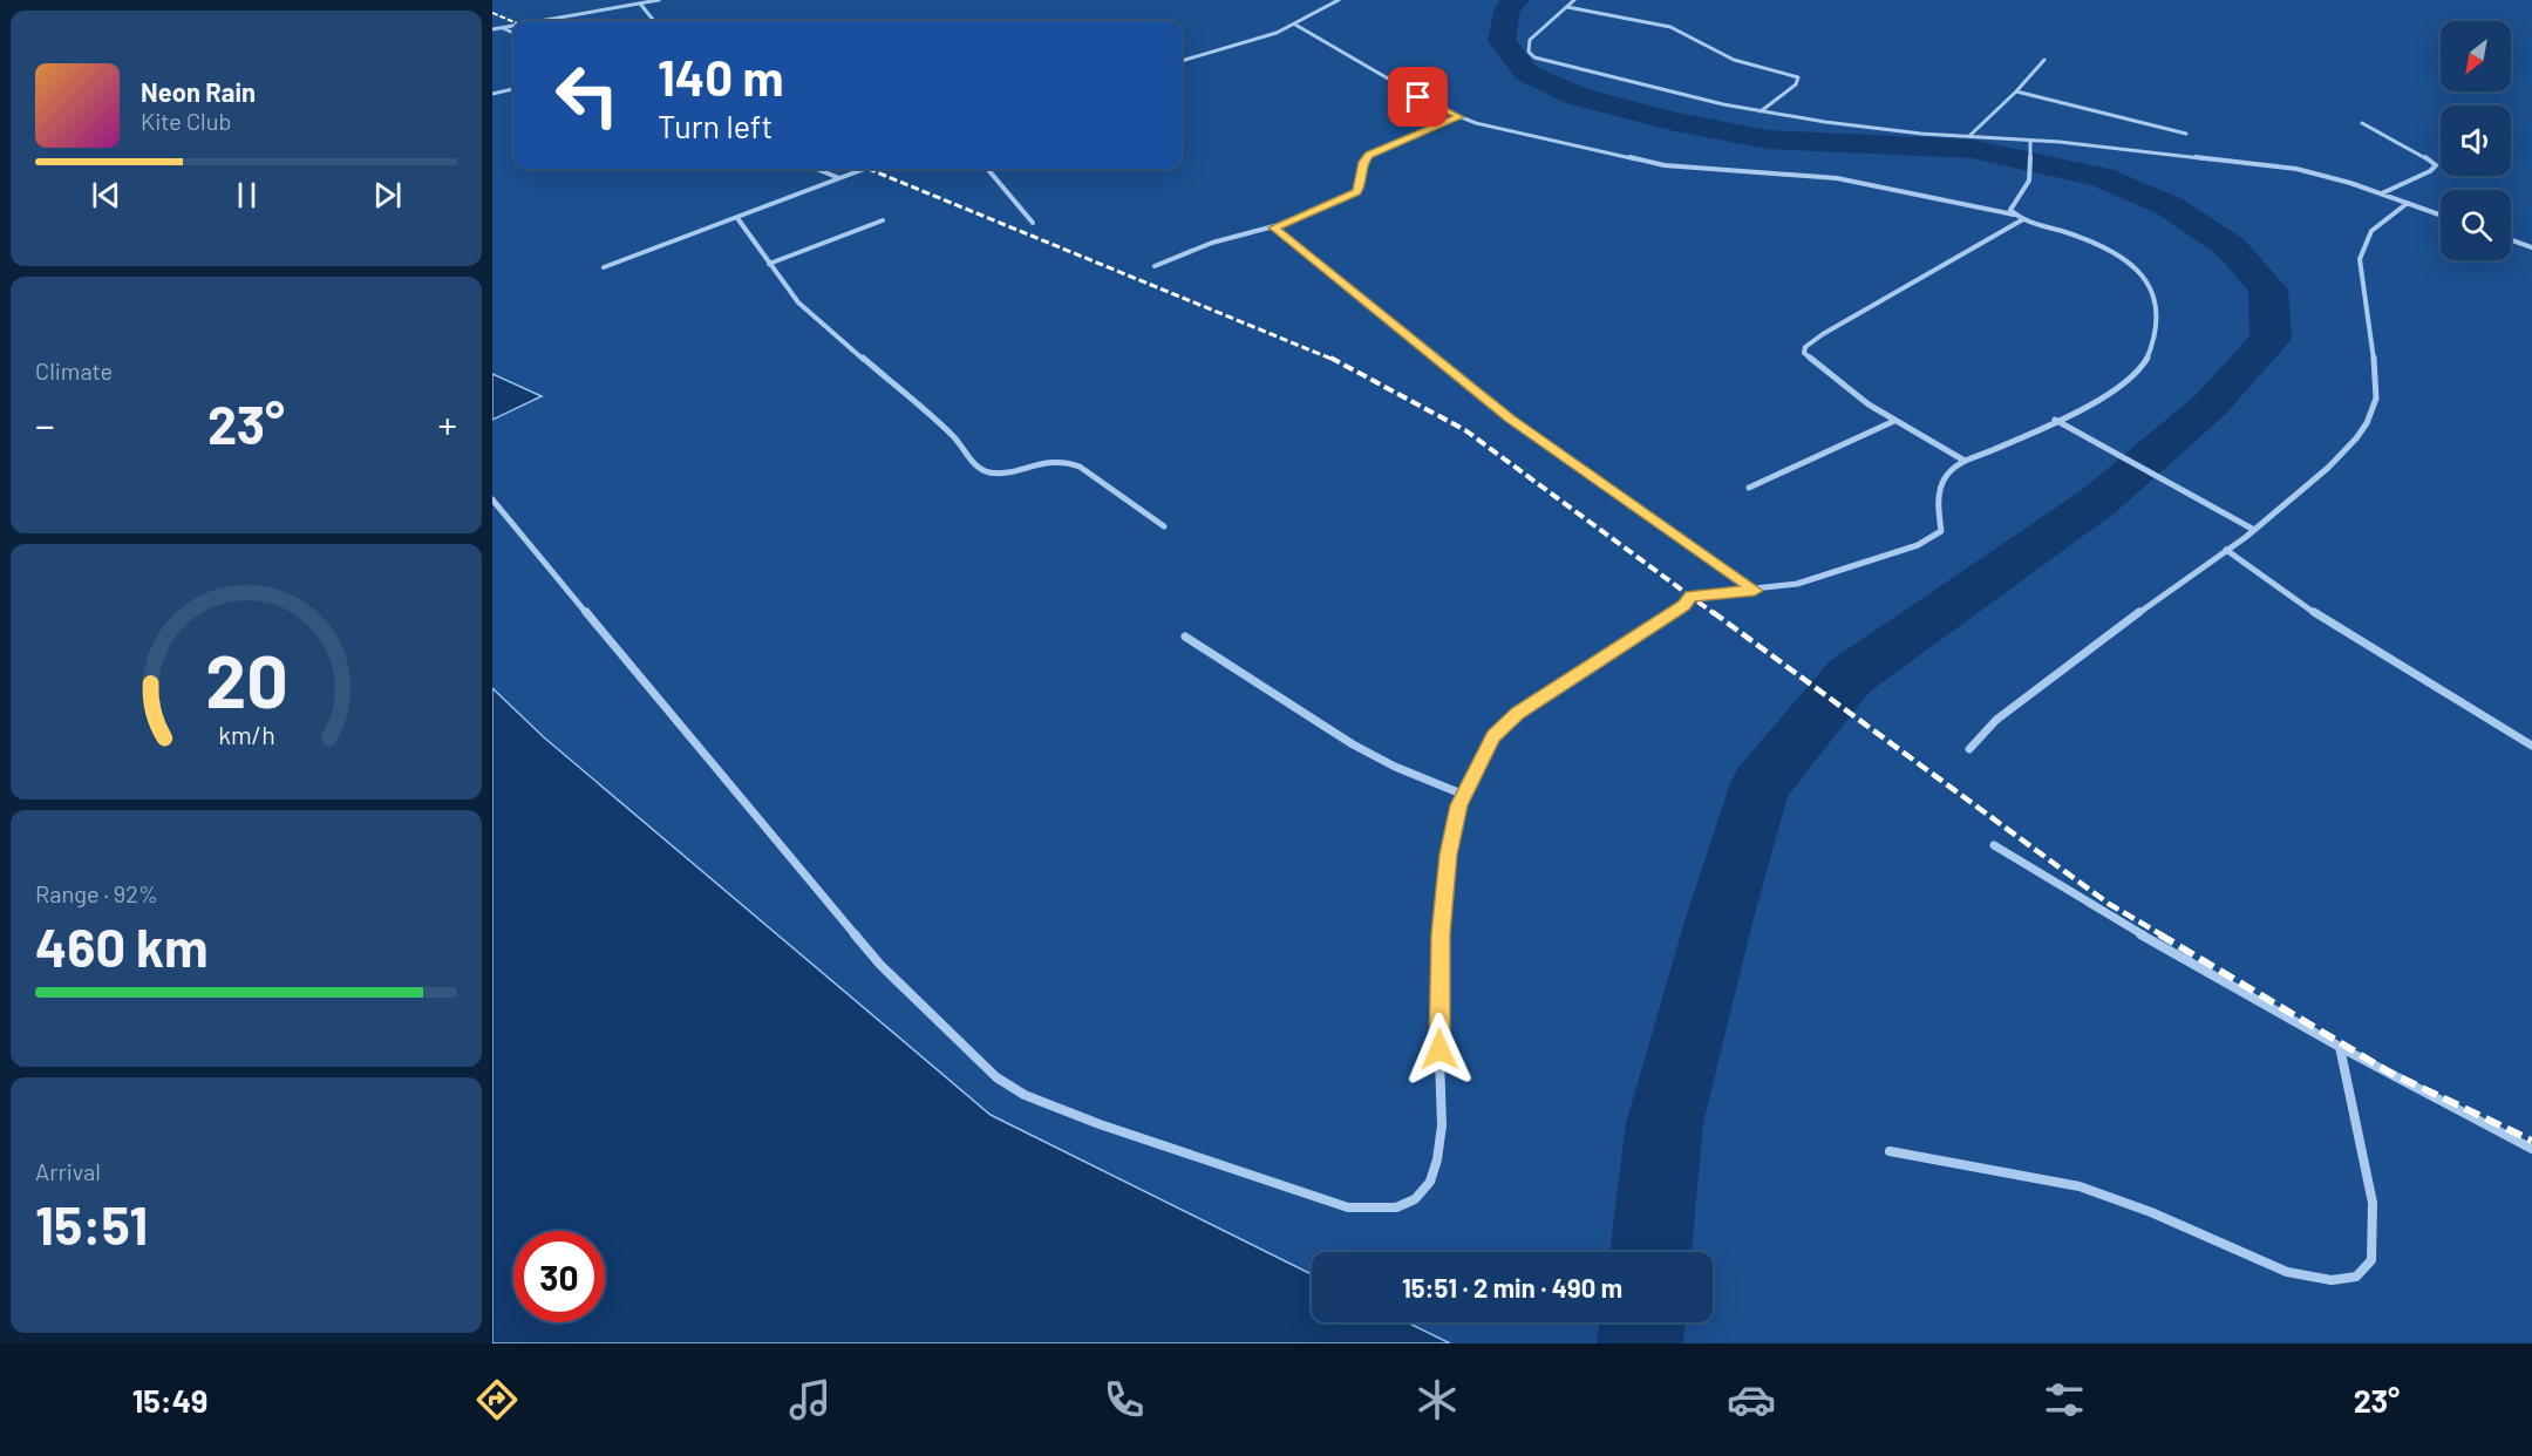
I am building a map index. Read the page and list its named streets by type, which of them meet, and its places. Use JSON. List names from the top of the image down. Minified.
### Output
{"north":"bottom left","page":{"turn":["140 m","Turn left"],"song":["Neon Rain","Kite Club"],"tile":["Climate",["Range · 92%","460 km"],["Arrival","15:51"]],"heat":["−","23°","+"],"limit":"30","trip":"15:51 · 2 min · 490 m","tabs":["15:49","23°"],"gauge":["20","km/h"]}}
